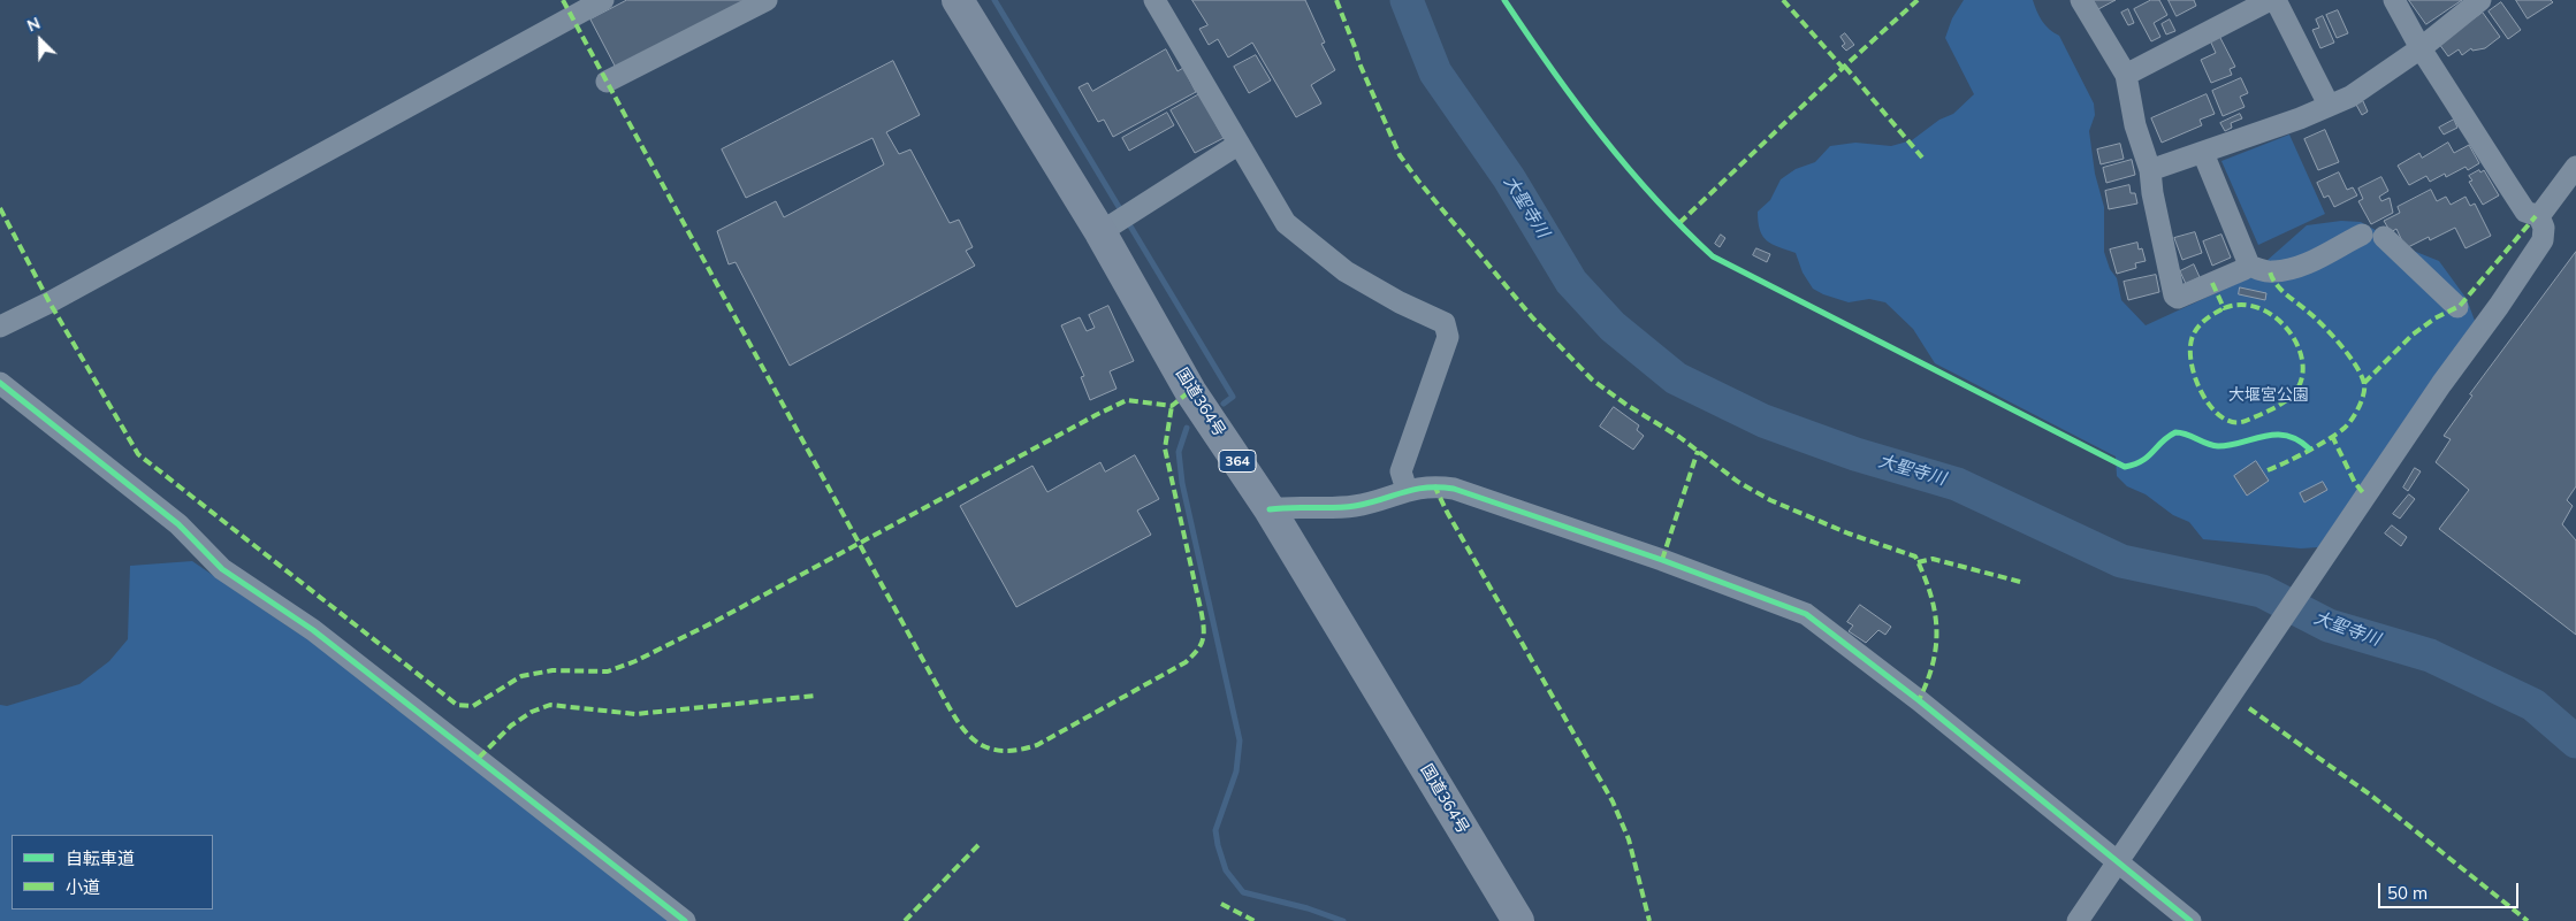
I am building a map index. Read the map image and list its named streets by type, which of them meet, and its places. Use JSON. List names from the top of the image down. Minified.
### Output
{"streets":{"highway":["国道364号","364"]},"water":["大聖寺川"],"parks":["大堰宮公園"],"legend":["自転車道","小道"],"scale_bar":"50 m","north":"top left"}
